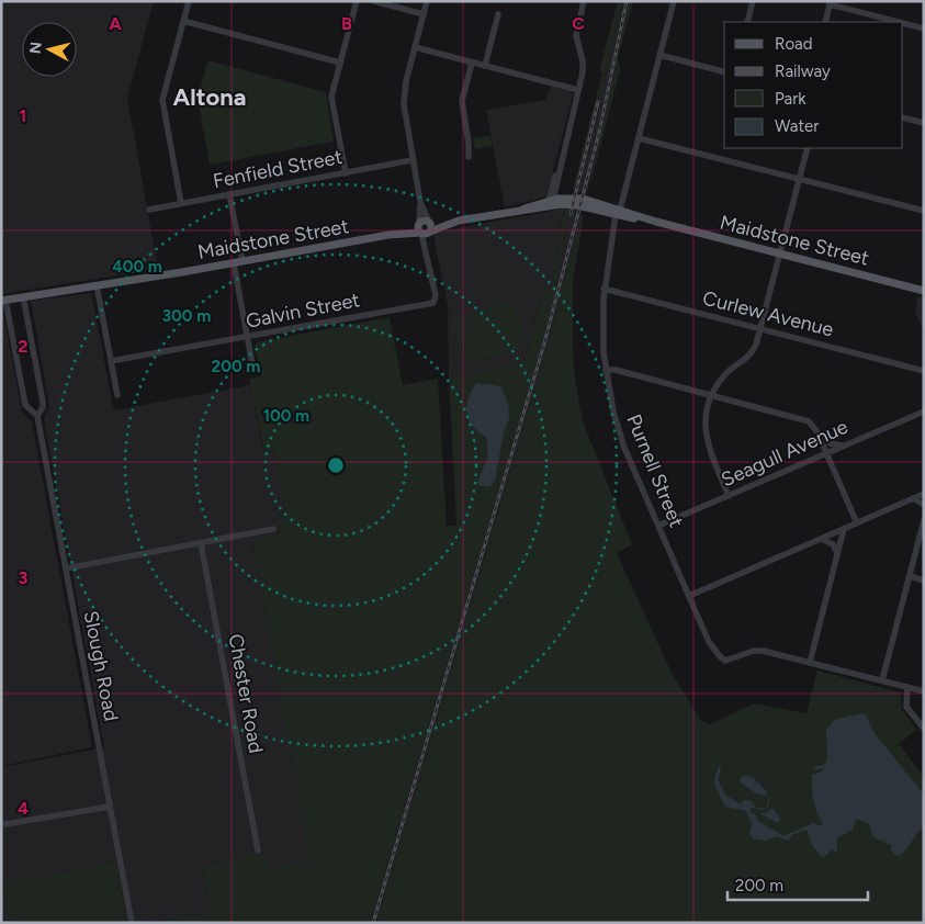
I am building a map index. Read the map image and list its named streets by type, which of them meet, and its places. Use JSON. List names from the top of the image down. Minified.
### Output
{"streets":{"main road":["Maidstone Street"],"street":["Fenfield Street","Galvin Street","Curlew Avenue","Seagull Avenue","Purnell Street","Slough Road","Chester Road"]},"crossings":[["Maidstone Street","Galvin Street"],["Maidstone Street","Purnell Street"],["Maidstone Street","Slough Road"],["Curlew Avenue","Purnell Street"],["Seagull Avenue","Purnell Street"]],"districts":["Altona"],"legend":["Road","Railway","Park","Water"],"scale_bar":"200 m","north":"left","grid":{"columns":["A","B","C"],"rows":["1","2","3","4"]},"rings":["400 m","300 m","200 m","100 m"]}
